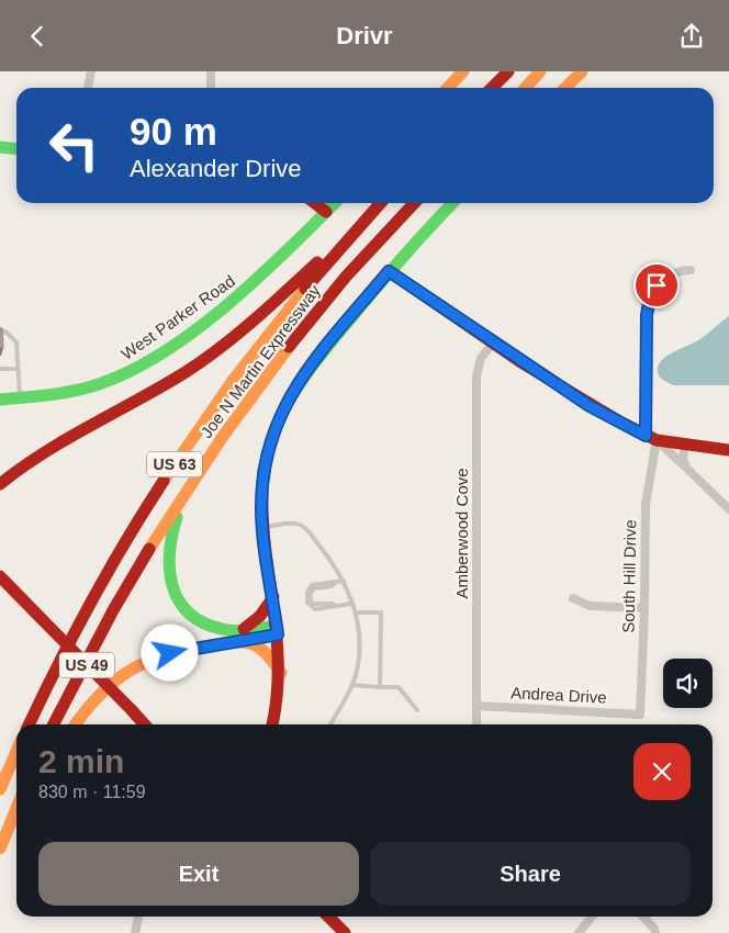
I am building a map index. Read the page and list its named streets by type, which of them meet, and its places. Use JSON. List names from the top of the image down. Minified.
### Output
{"streets":{"main road":["West Parker Road","Joe N Martin Expressway","US 63","US 49"],"street":["Amberwood Cove","South Hill Drive","Andrea Drive"]},"crossings":[["Joe N Martin Expressway","US 63"],["US 63","US 49"],["Amberwood Cove","Andrea Drive"],["South Hill Drive","Andrea Drive"]],"page":{"header":"Drivr","turn":["90 m","Alexander Drive"],"heading":["2 min","830 m · 11:59"],"buttons":["Exit","Share"]}}
